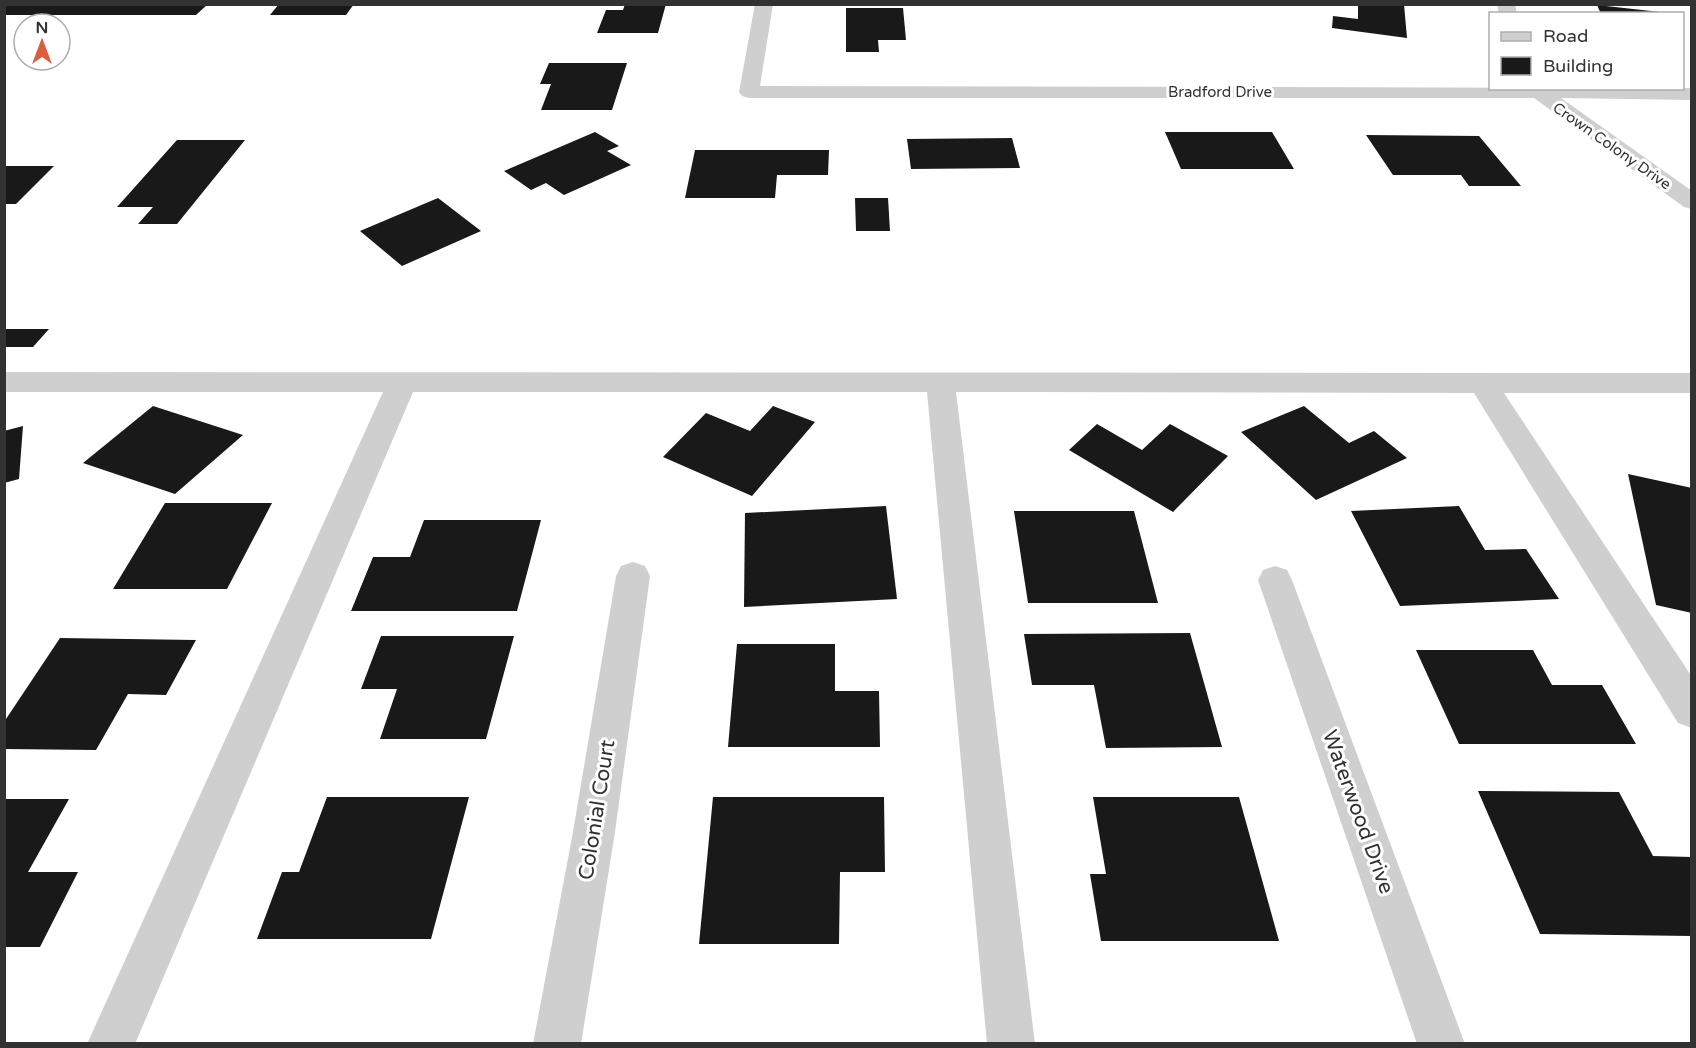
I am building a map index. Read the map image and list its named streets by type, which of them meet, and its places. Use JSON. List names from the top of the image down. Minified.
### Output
{"streets":{"street":["Bradford Drive","Crown Colony Drive","Colonial Court","Waterwood Drive"]},"crossings":[["Bradford Drive","Crown Colony Drive"]],"legend":["Road","Building"],"north":"top"}
